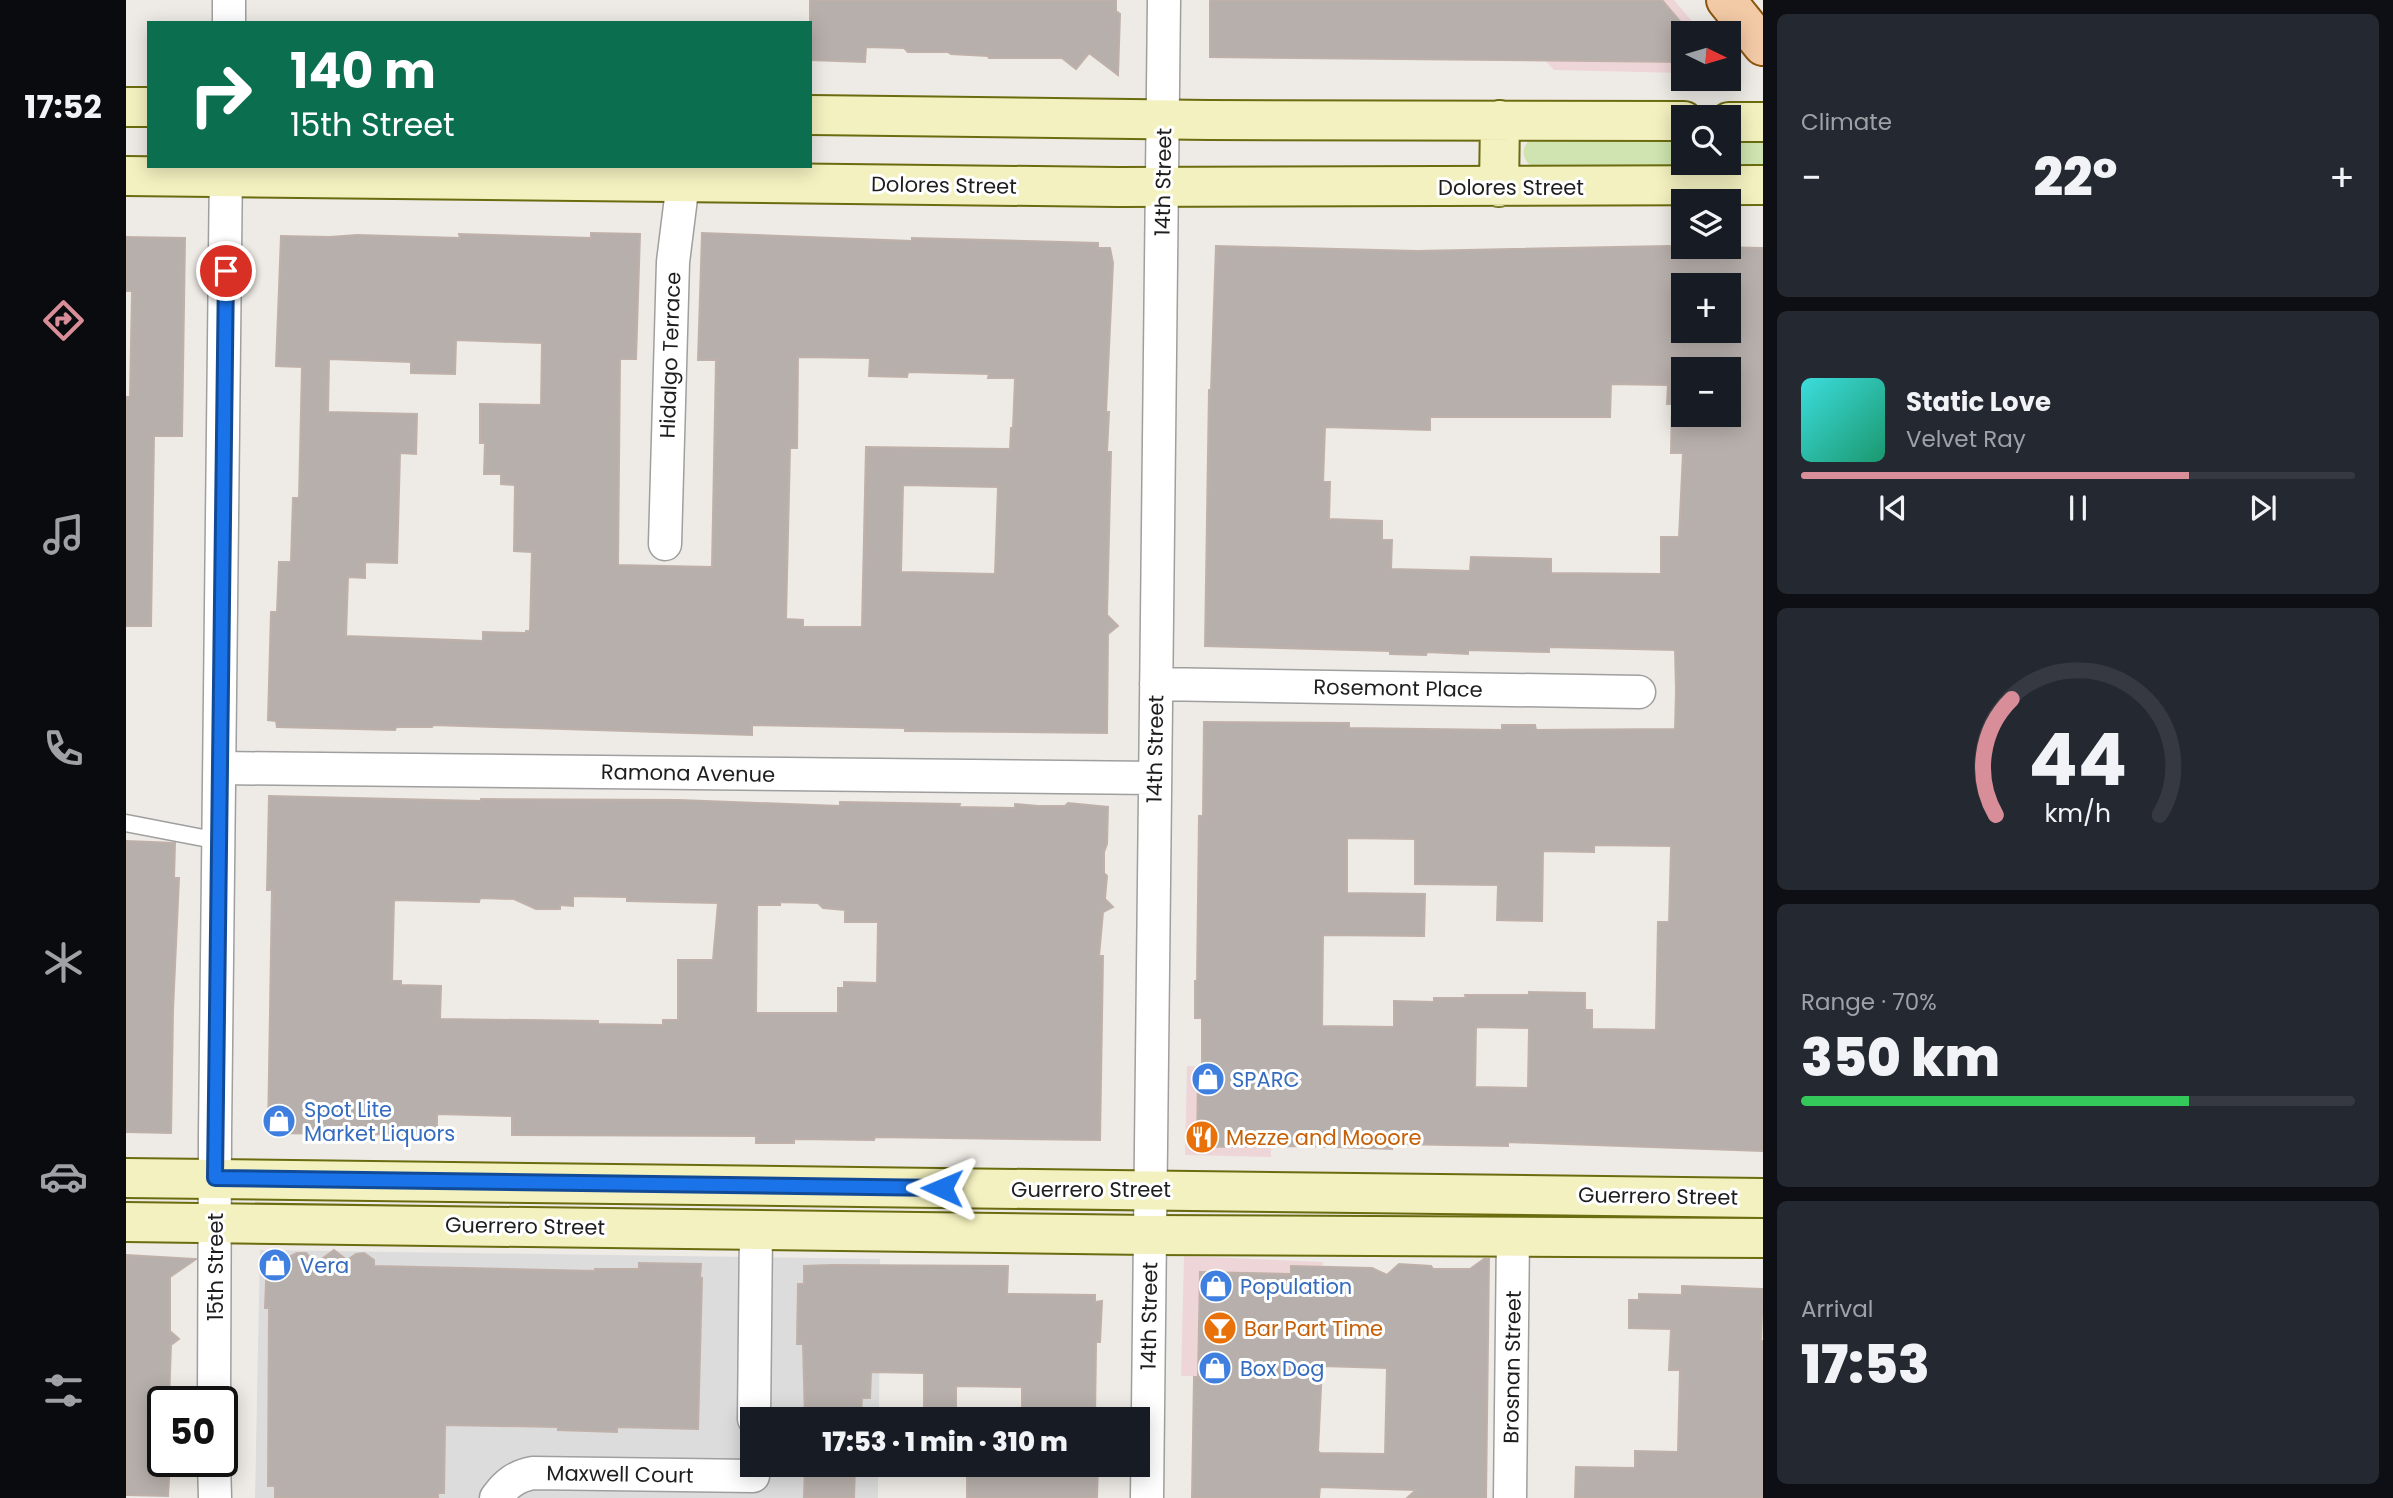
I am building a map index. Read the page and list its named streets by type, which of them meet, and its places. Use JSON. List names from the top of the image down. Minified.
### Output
{"streets":{"main road":["Dolores Street","Guerrero Street"],"street":["14th Street","Hidalgo Terrace","Rosemont Place","Ramona Avenue","15th Street","Brosnan Street","Maxwell Court"]},"crossings":[["14th Street","Dolores Street"],["14th Street","Rosemont Place"],["14th Street","Ramona Avenue"],["14th Street","Guerrero Street"],["Dolores Street","Hidalgo Terrace"],["Dolores Street","15th Street"],["Ramona Avenue","15th Street"],["Guerrero Street","15th Street"],["Guerrero Street","Brosnan Street"]],"places":{"shop":["SPARC","Spot Lite Market Liquors","Vera","Population","Box Dog"],"restaurant":["Mezze and Mooore"],"bar":["Bar Part Time"]},"north":"right","page":{"tabs":"17:52","tile":["Climate",["Range · 70%","350 km"],["Arrival","17:53"]],"map_buttons":["+","−"],"turn":["140 m","15th Street"],"heat":["−","22°","+"],"song":["Static Love","Velvet Ray"],"limit":"50","trip":"17:53 · 1 min · 310 m","gauge":["44","km/h"]}}
